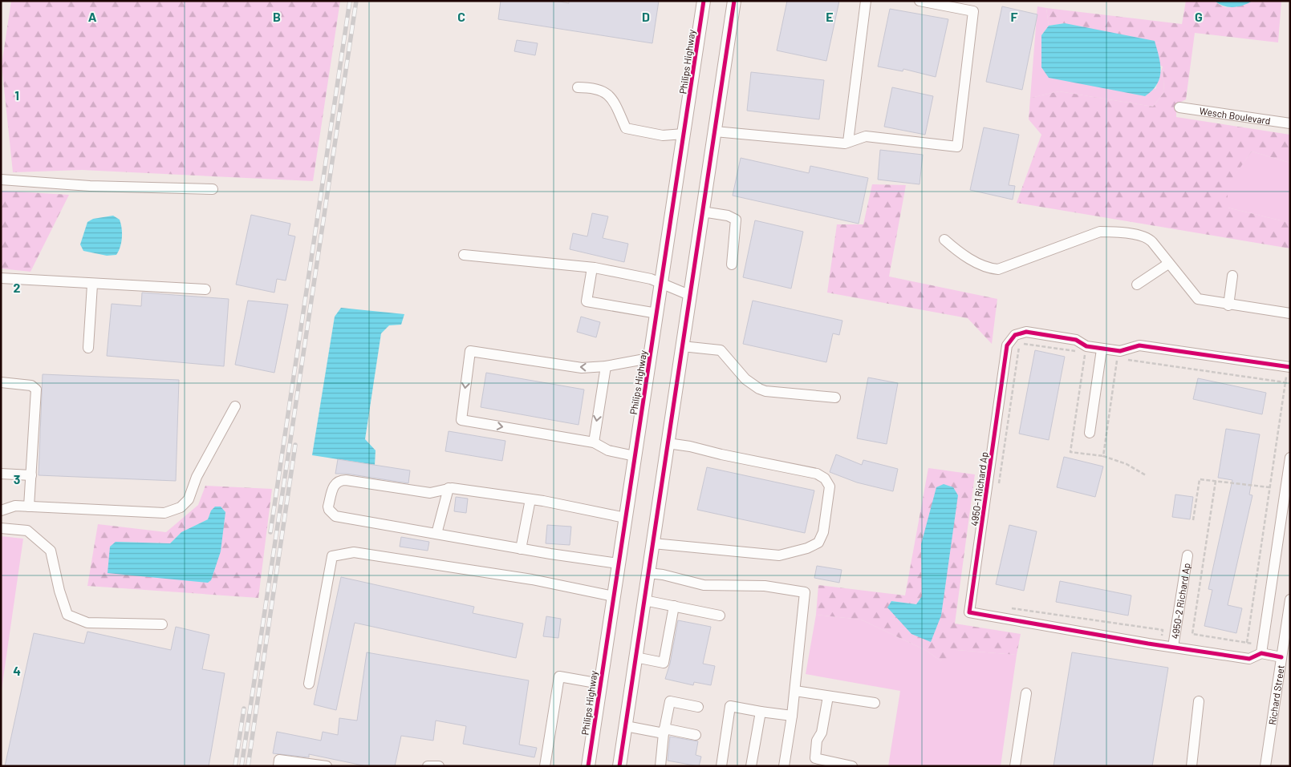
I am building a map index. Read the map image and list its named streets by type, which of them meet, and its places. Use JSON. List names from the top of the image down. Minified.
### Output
{"streets":{"main road":["Philips Highway"],"street":["Wesch Boulevard","4950-1 Richard Ap","4950-2 Richard Ap","Richard Street"]},"crossings":[["4950-1 Richard Ap","4950-2 Richard Ap"],["4950-1 Richard Ap","Richard Street"]],"grid":{"columns":["A","B","C","D","E","F","G"],"rows":["1","2","3","4"]}}
